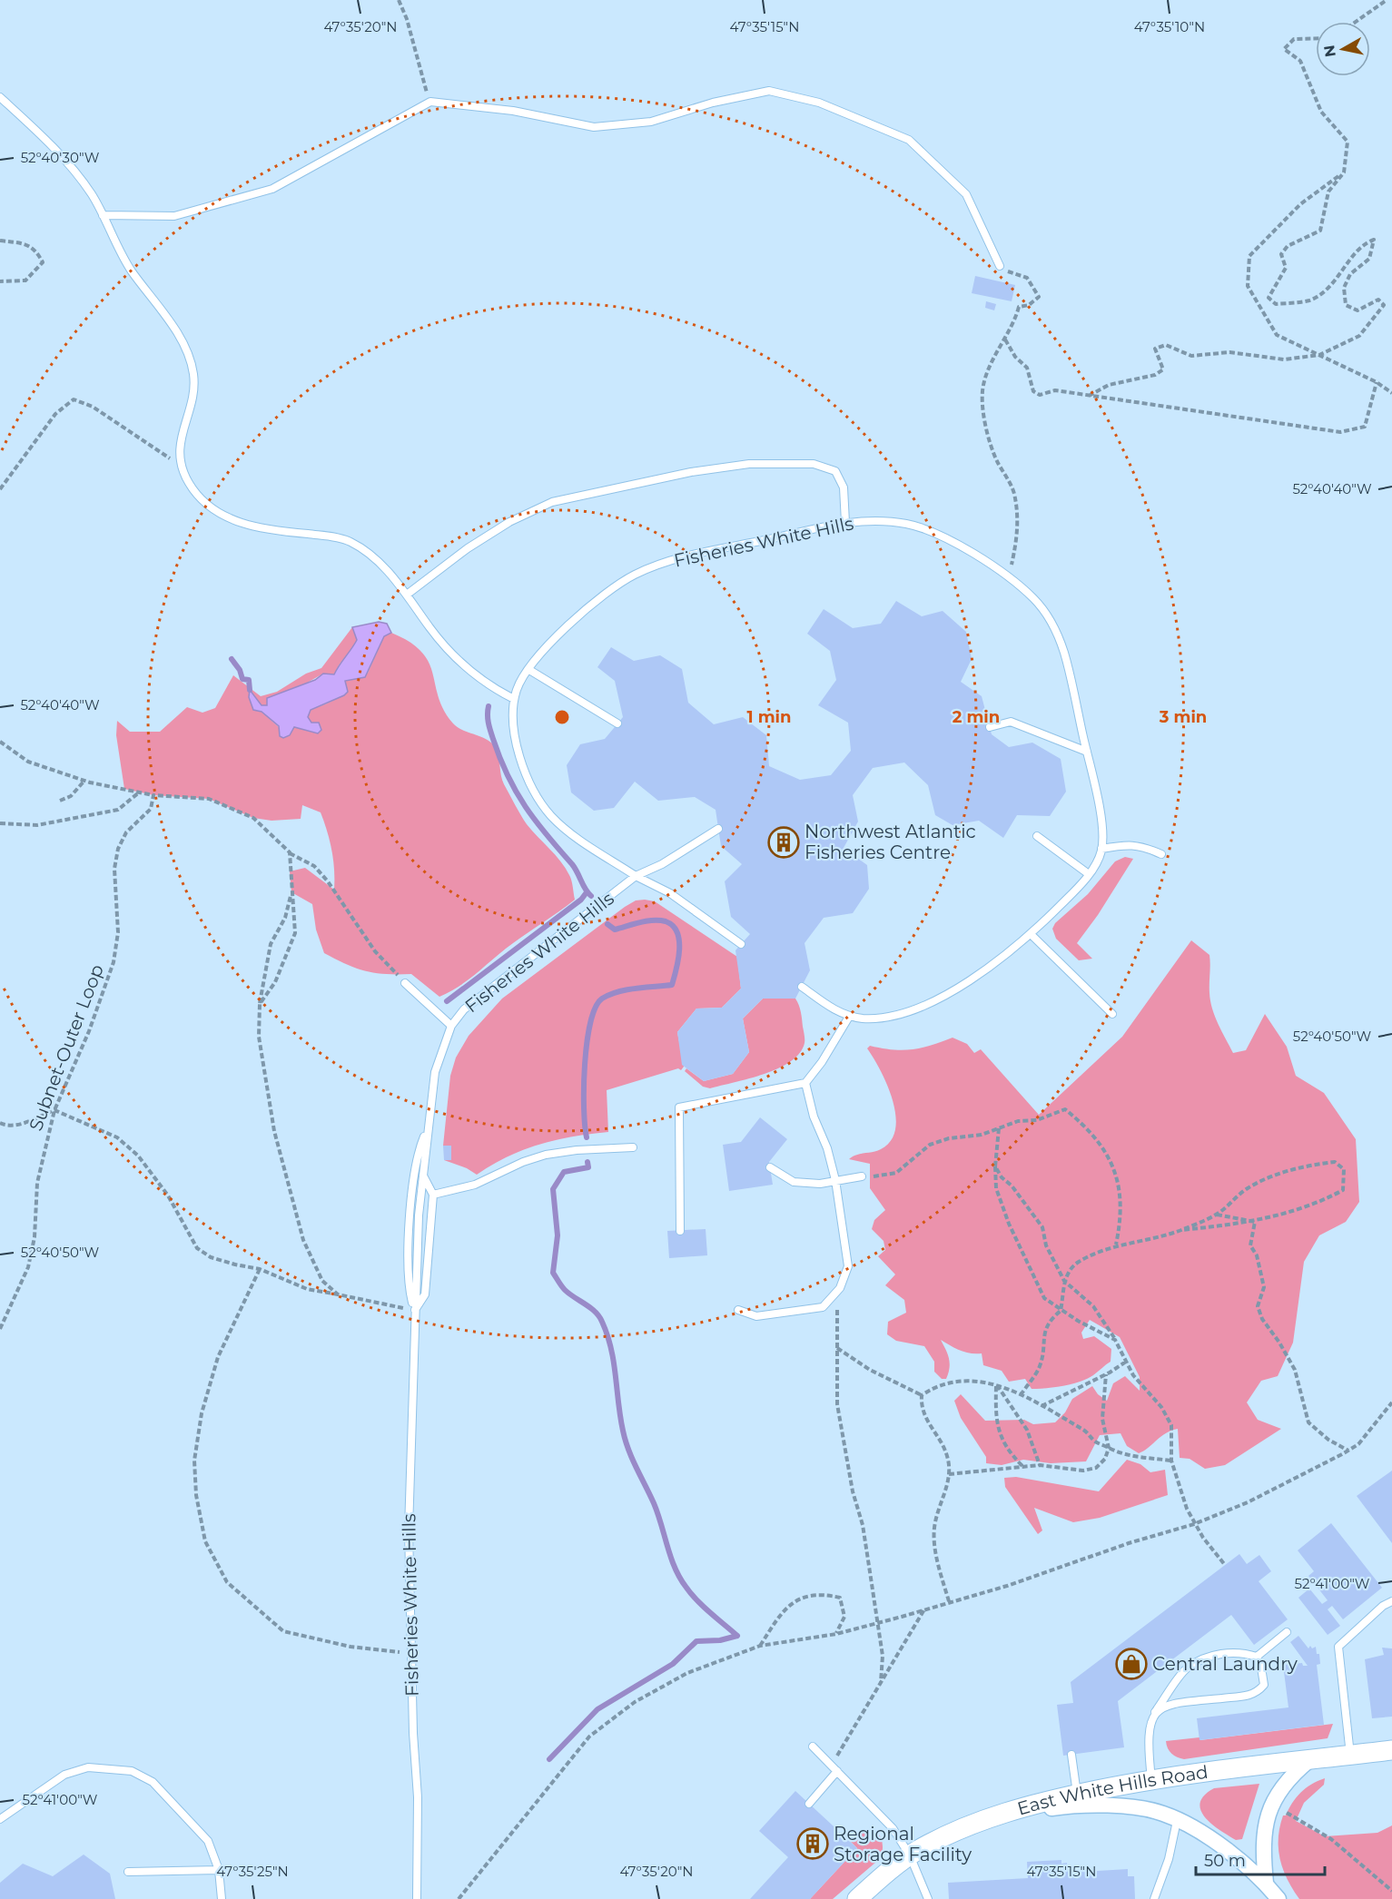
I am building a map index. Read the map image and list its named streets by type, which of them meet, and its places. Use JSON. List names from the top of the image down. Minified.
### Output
{"streets":{"street":["East White Hills Road"],"lane":["Fisheries White Hills"],"path":["Subnet-Outer Loop"]},"places":{"building":["Northwest Atlantic Fisheries Centre","Regional Storage Facility"],"shop":["Central Laundry"]},"scale_bar":"50 m","north":"left","coordinates":["47°35'20\"N","47°35'15\"N","47°35'10\"N","52°40'30\"W","52°40'40\"W","52°40'50\"W","52°41'00\"W","47°35'25\"N"],"rings":["1 min","2 min","3 min"]}
